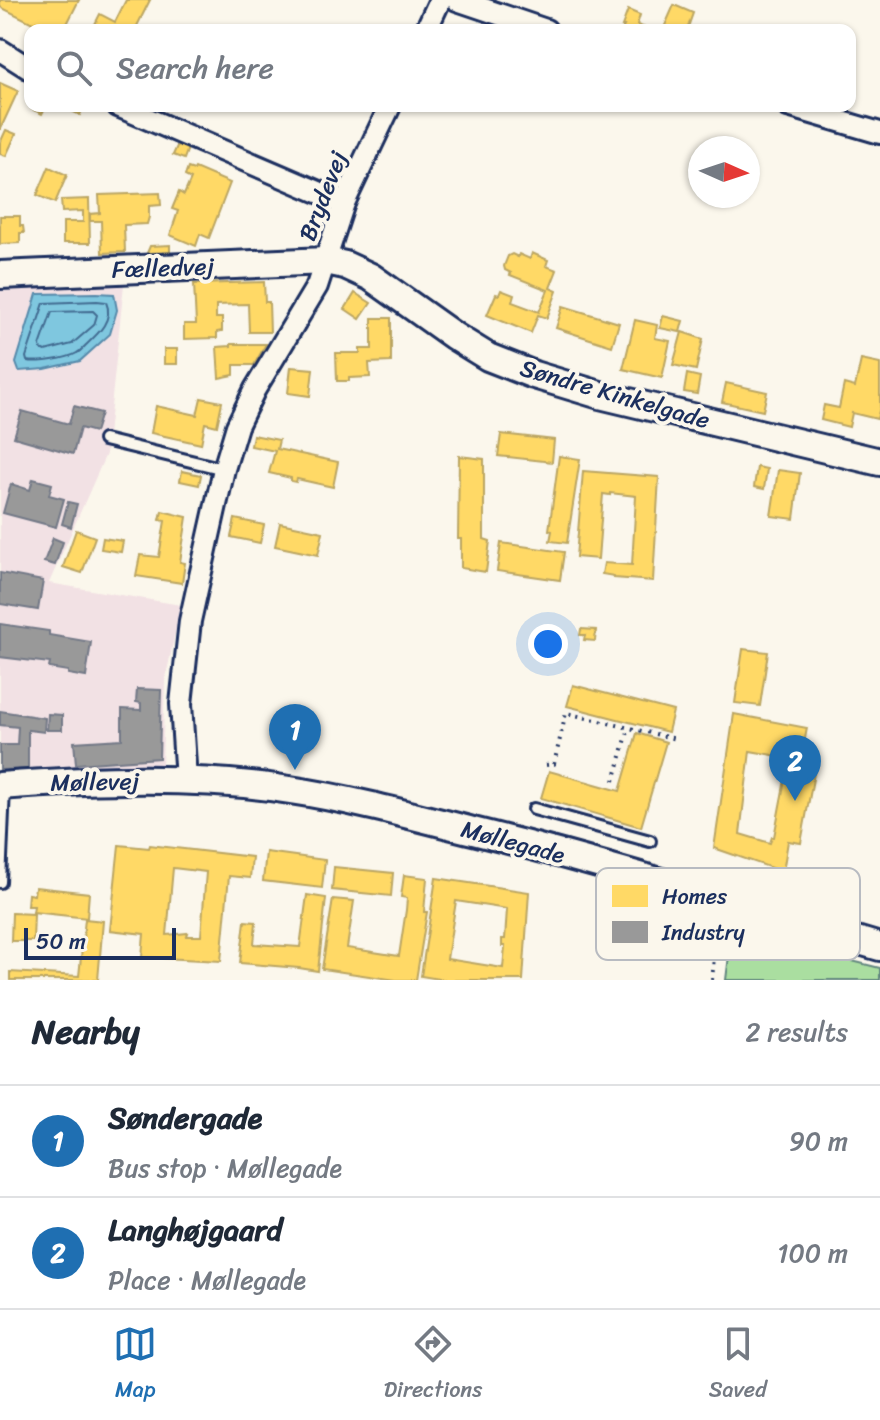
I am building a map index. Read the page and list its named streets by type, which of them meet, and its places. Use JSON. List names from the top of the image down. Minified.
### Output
{"streets":{"street":["Brydevej","Fælledvej","Søndre Kinkelgade","Møllevej","Møllegade"]},"crossings":[["Brydevej","Fælledvej"],["Brydevej","Søndre Kinkelgade"],["Brydevej","Møllevej"],["Brydevej","Møllegade"],["Fælledvej","Søndre Kinkelgade"],["Møllevej","Møllegade"]],"legend":["Homes","Industry"],"scale_bar":"50 m","north":"right","page":{"search":"Search here","pins":["1","2"],"scale":"50 m","heading":["Nearby","2 results"],"list":[{"mark":"1","name":"Søndergade","note":"Bus stop · Møllegade","value":"90 m"},{"mark":"2","name":"Langhøjgaard","note":"Place · Møllegade","value":"100 m"}],"nav":["Map","Directions","Saved"]}}
